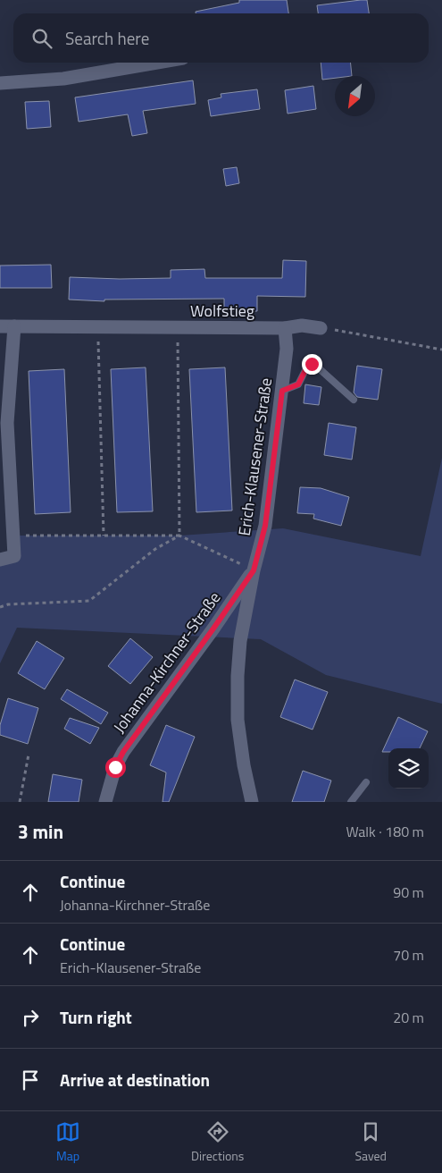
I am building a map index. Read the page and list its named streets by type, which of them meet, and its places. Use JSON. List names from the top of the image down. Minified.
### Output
{"streets":{"street":["Wolfstieg","Erich-Klausener-Straße","Johanna-Kirchner-Straße"]},"crossings":[["Wolfstieg","Erich-Klausener-Straße"],["Erich-Klausener-Straße","Johanna-Kirchner-Straße"]],"north":"bottom left","page":{"search":"Search here","heading":["3 min","Walk · 180 m"],"list":[["Continue","Johanna-Kirchner-Straße","90 m"],["Continue","Erich-Klausener-Straße","70 m"],["Turn right","20 m"],"Arrive at destination"],"nav":["Map","Directions","Saved"]}}
